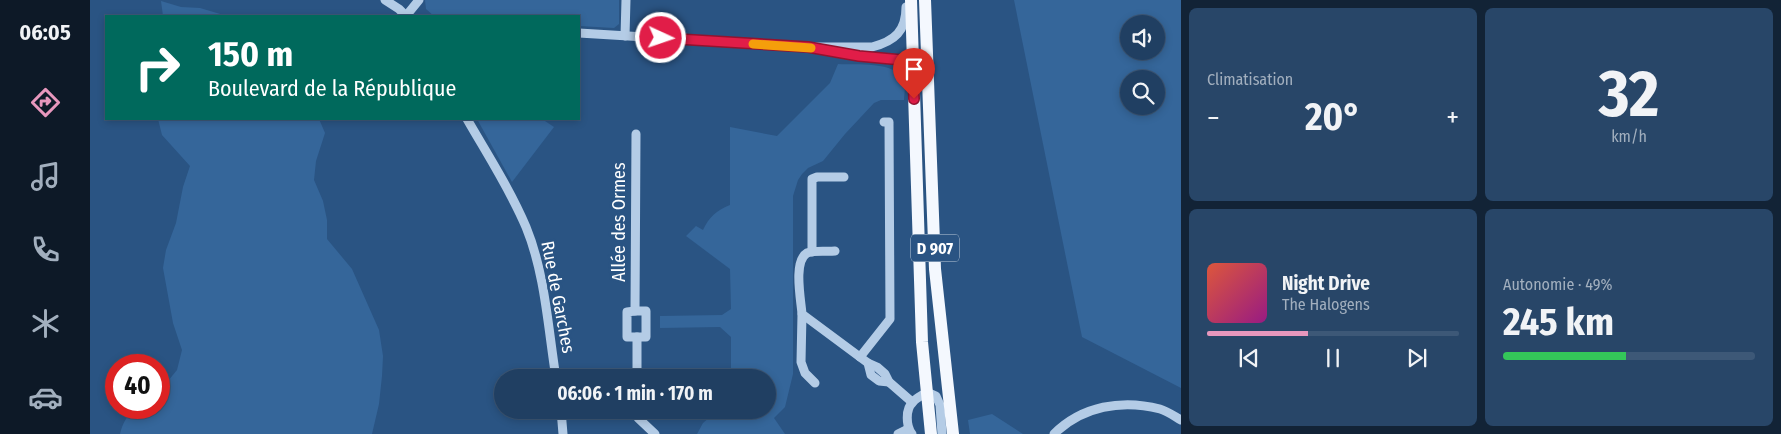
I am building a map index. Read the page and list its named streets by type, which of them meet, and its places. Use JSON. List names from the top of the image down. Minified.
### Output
{"streets":{"main road":["D 907"],"street":["Allée des Ormes","Rue de Garches"]},"page":{"tabs":"06:05","tile":["Climatisation",["32","km/h"],["Autonomie · 49%","245 km"]],"turn":["150 m","Boulevard de la République"],"heat":["−","20°","+"],"song":["Night Drive","The Halogens"],"limit":"40","trip":"06:06 · 1 min · 170 m"}}
